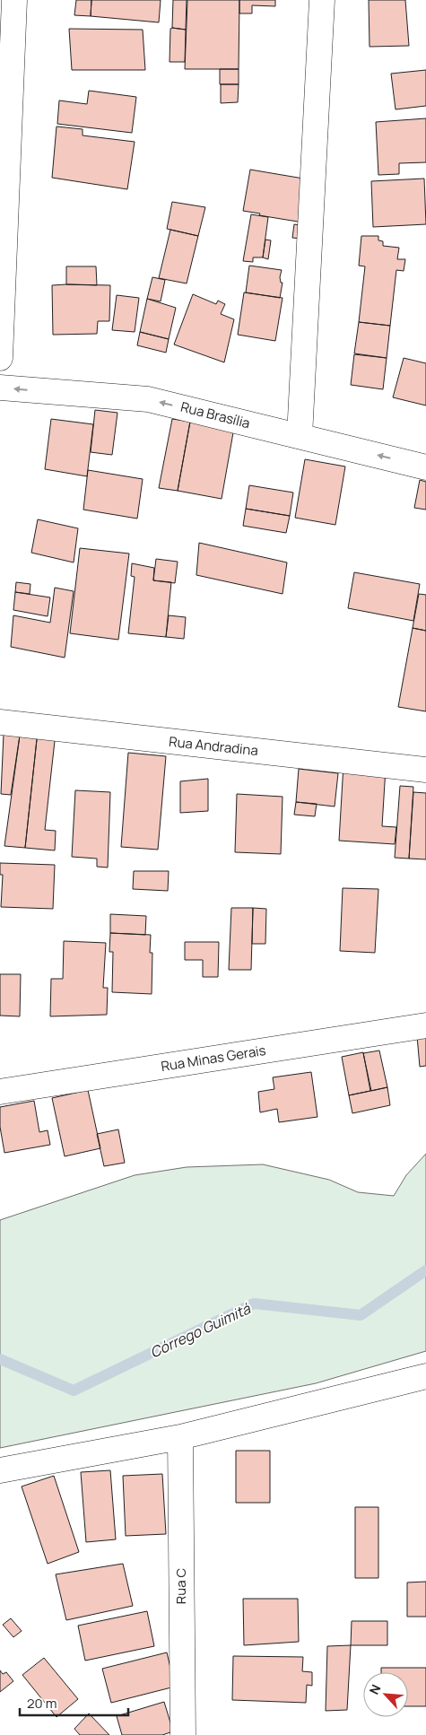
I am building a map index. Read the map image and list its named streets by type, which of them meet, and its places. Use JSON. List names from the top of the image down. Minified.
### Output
{"streets":{"street":["Rua Brasília","Rua Andradina","Rua Minas Gerais","Rua C"]},"one_way":["Rua Brasília"],"water":["Córrego Guimitá"],"scale_bar":"20 m","north":"top left"}
